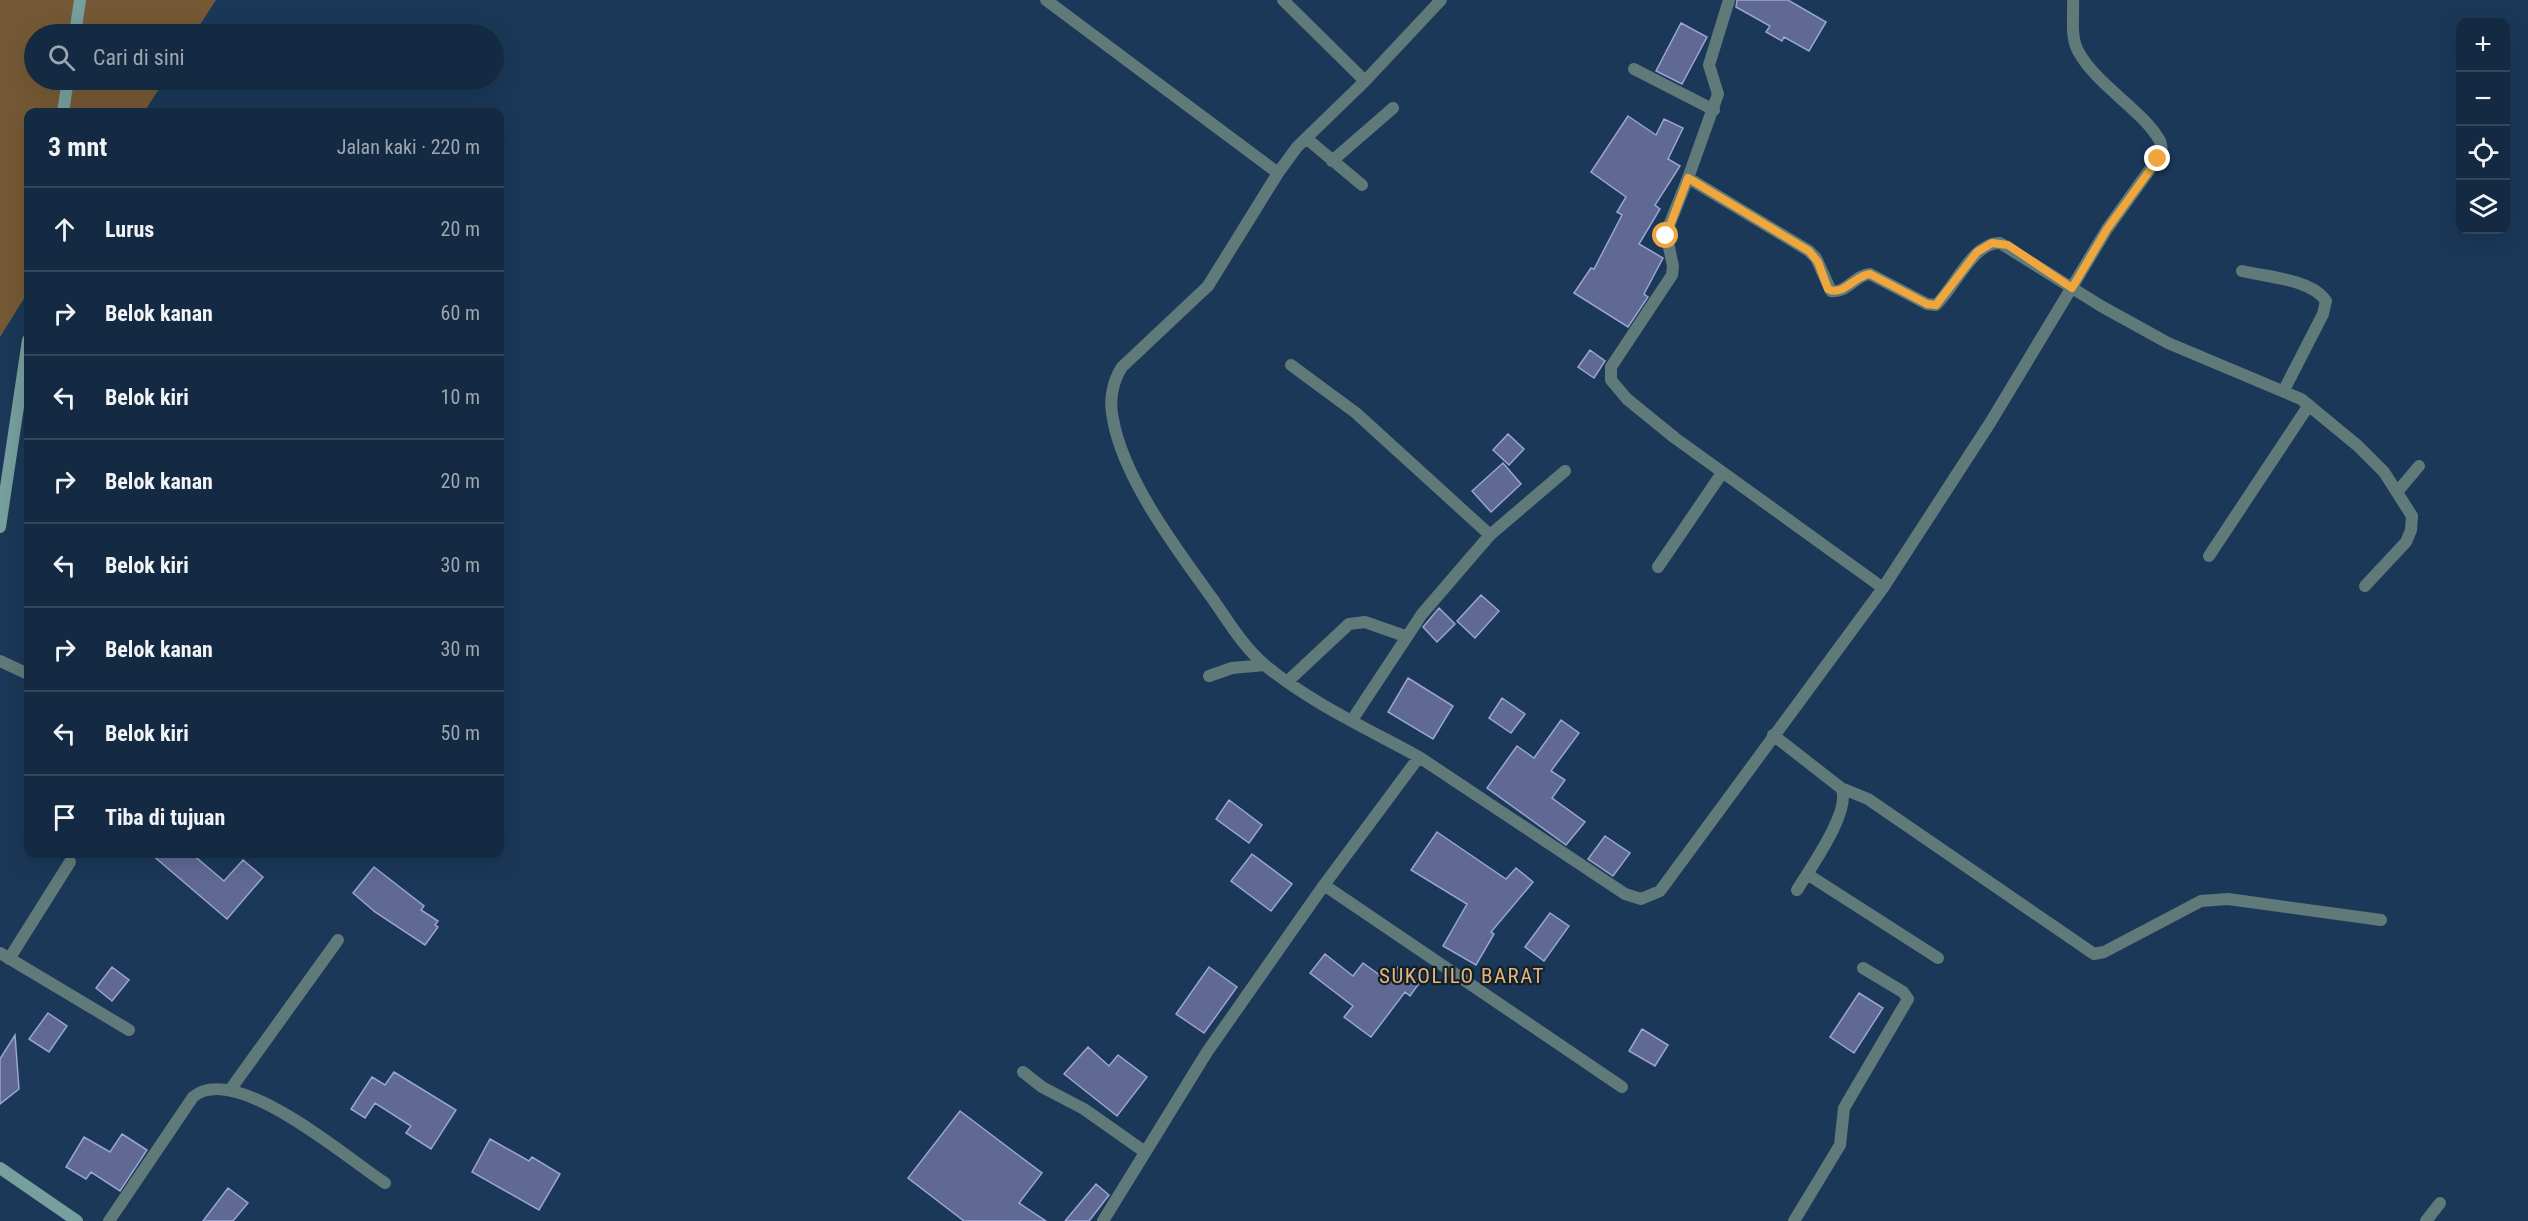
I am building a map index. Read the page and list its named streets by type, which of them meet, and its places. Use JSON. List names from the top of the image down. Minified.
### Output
{"districts":["SUKOLILO BARAT"],"page":{"map_buttons":["+","−"],"search":"Cari di sini","heading":["3 mnt","Jalan kaki · 220 m"],"list":[["Lurus","20 m"],["Belok kanan","60 m"],["Belok kiri","10 m"],["Belok kanan","20 m"],["Belok kiri","30 m"],["Belok kanan","30 m"],["Belok kiri","50 m"],"Tiba di tujuan"]}}
